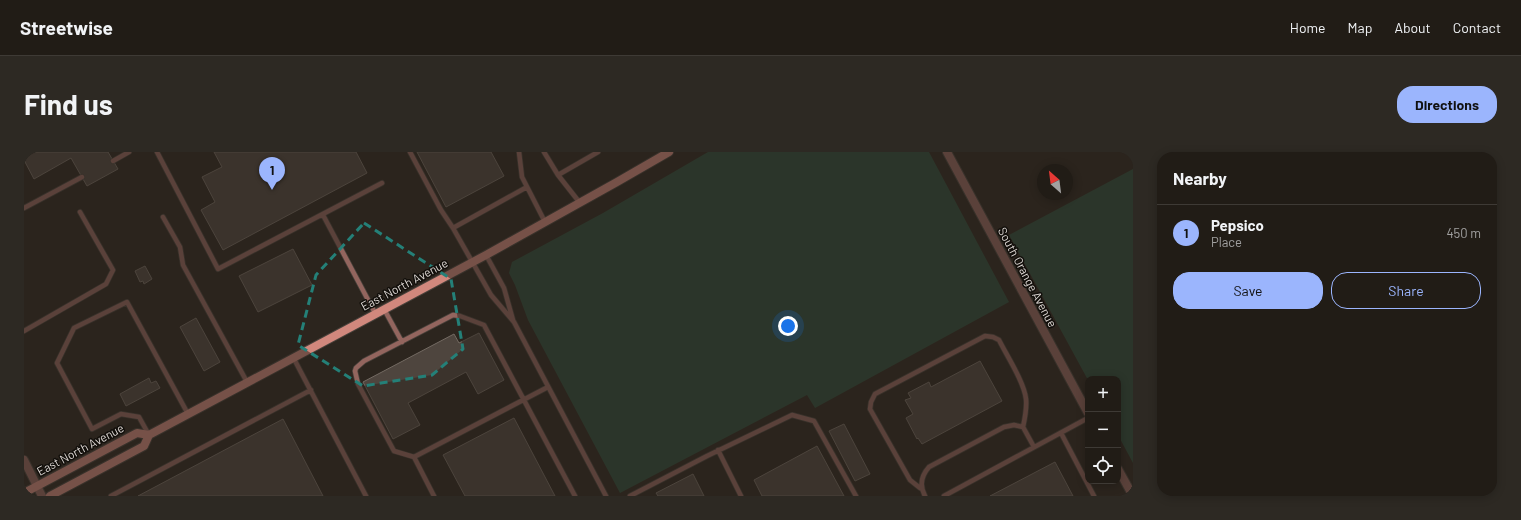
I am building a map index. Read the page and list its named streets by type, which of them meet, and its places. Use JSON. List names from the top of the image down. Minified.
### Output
{"streets":{"street":["South Orange Avenue","East North Avenue"]},"north":"top left","page":{"header":"Streetwise","nav":["Home","Map","About","Contact"],"buttons":["Directions",["Save","Share"]],"title":"Find us","heading":"Nearby","pins":"1","list":[{"mark":"1","name":"Pepsico","note":"Place","value":"450 m"}],"map_buttons":["+","−"]}}
